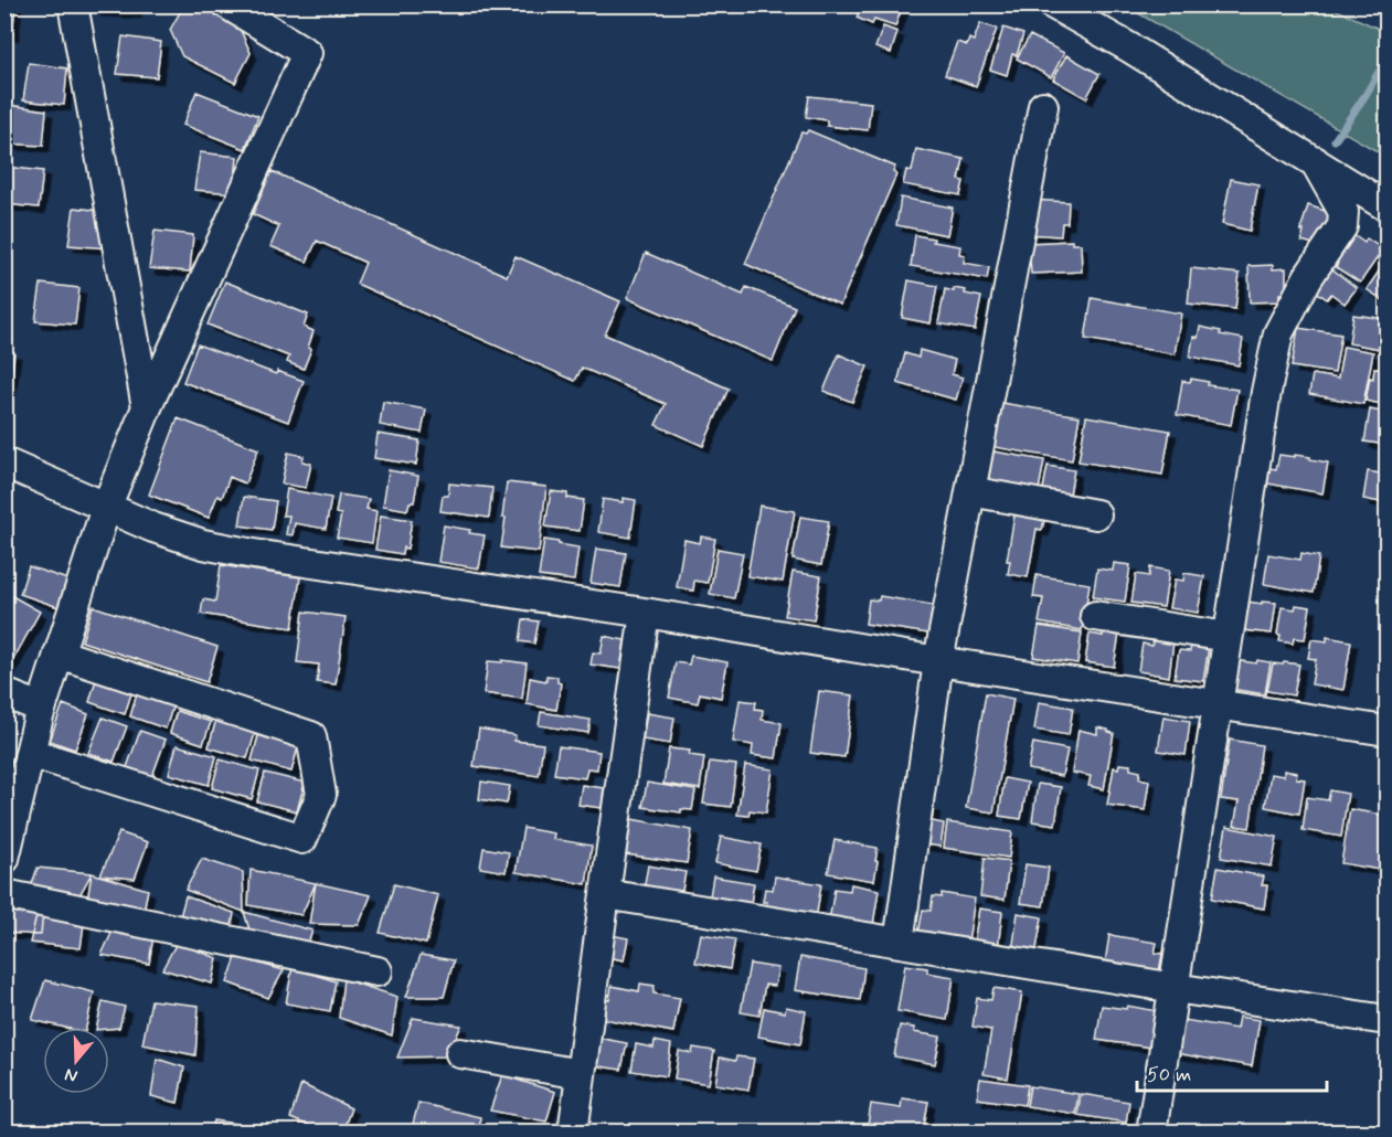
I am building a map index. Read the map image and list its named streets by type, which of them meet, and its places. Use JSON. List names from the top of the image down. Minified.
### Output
{"scale_bar":"50 m","north":"bottom"}
